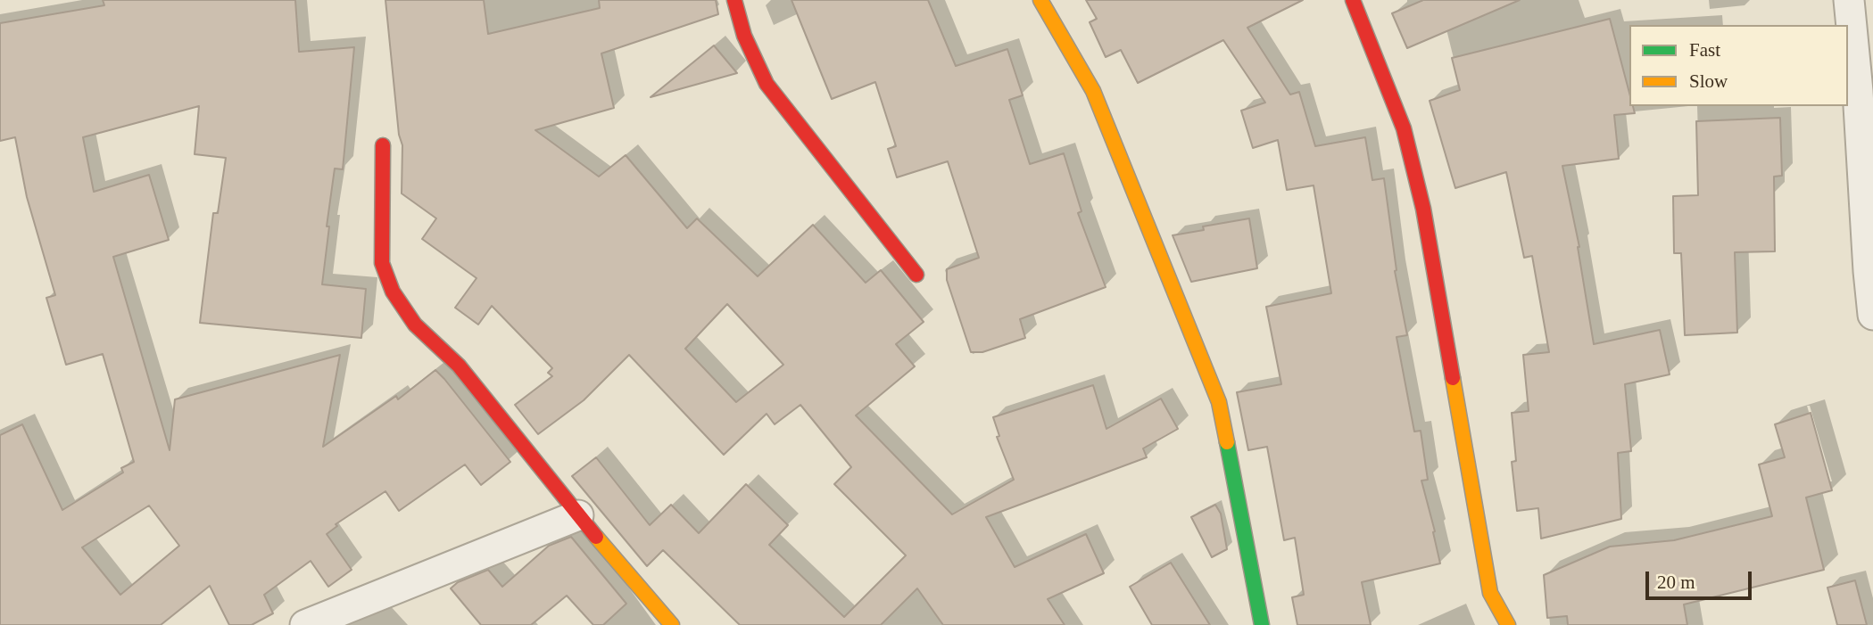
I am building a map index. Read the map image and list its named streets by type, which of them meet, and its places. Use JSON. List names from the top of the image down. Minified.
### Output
{"legend":["Fast","Slow"],"scale_bar":"20 m"}
